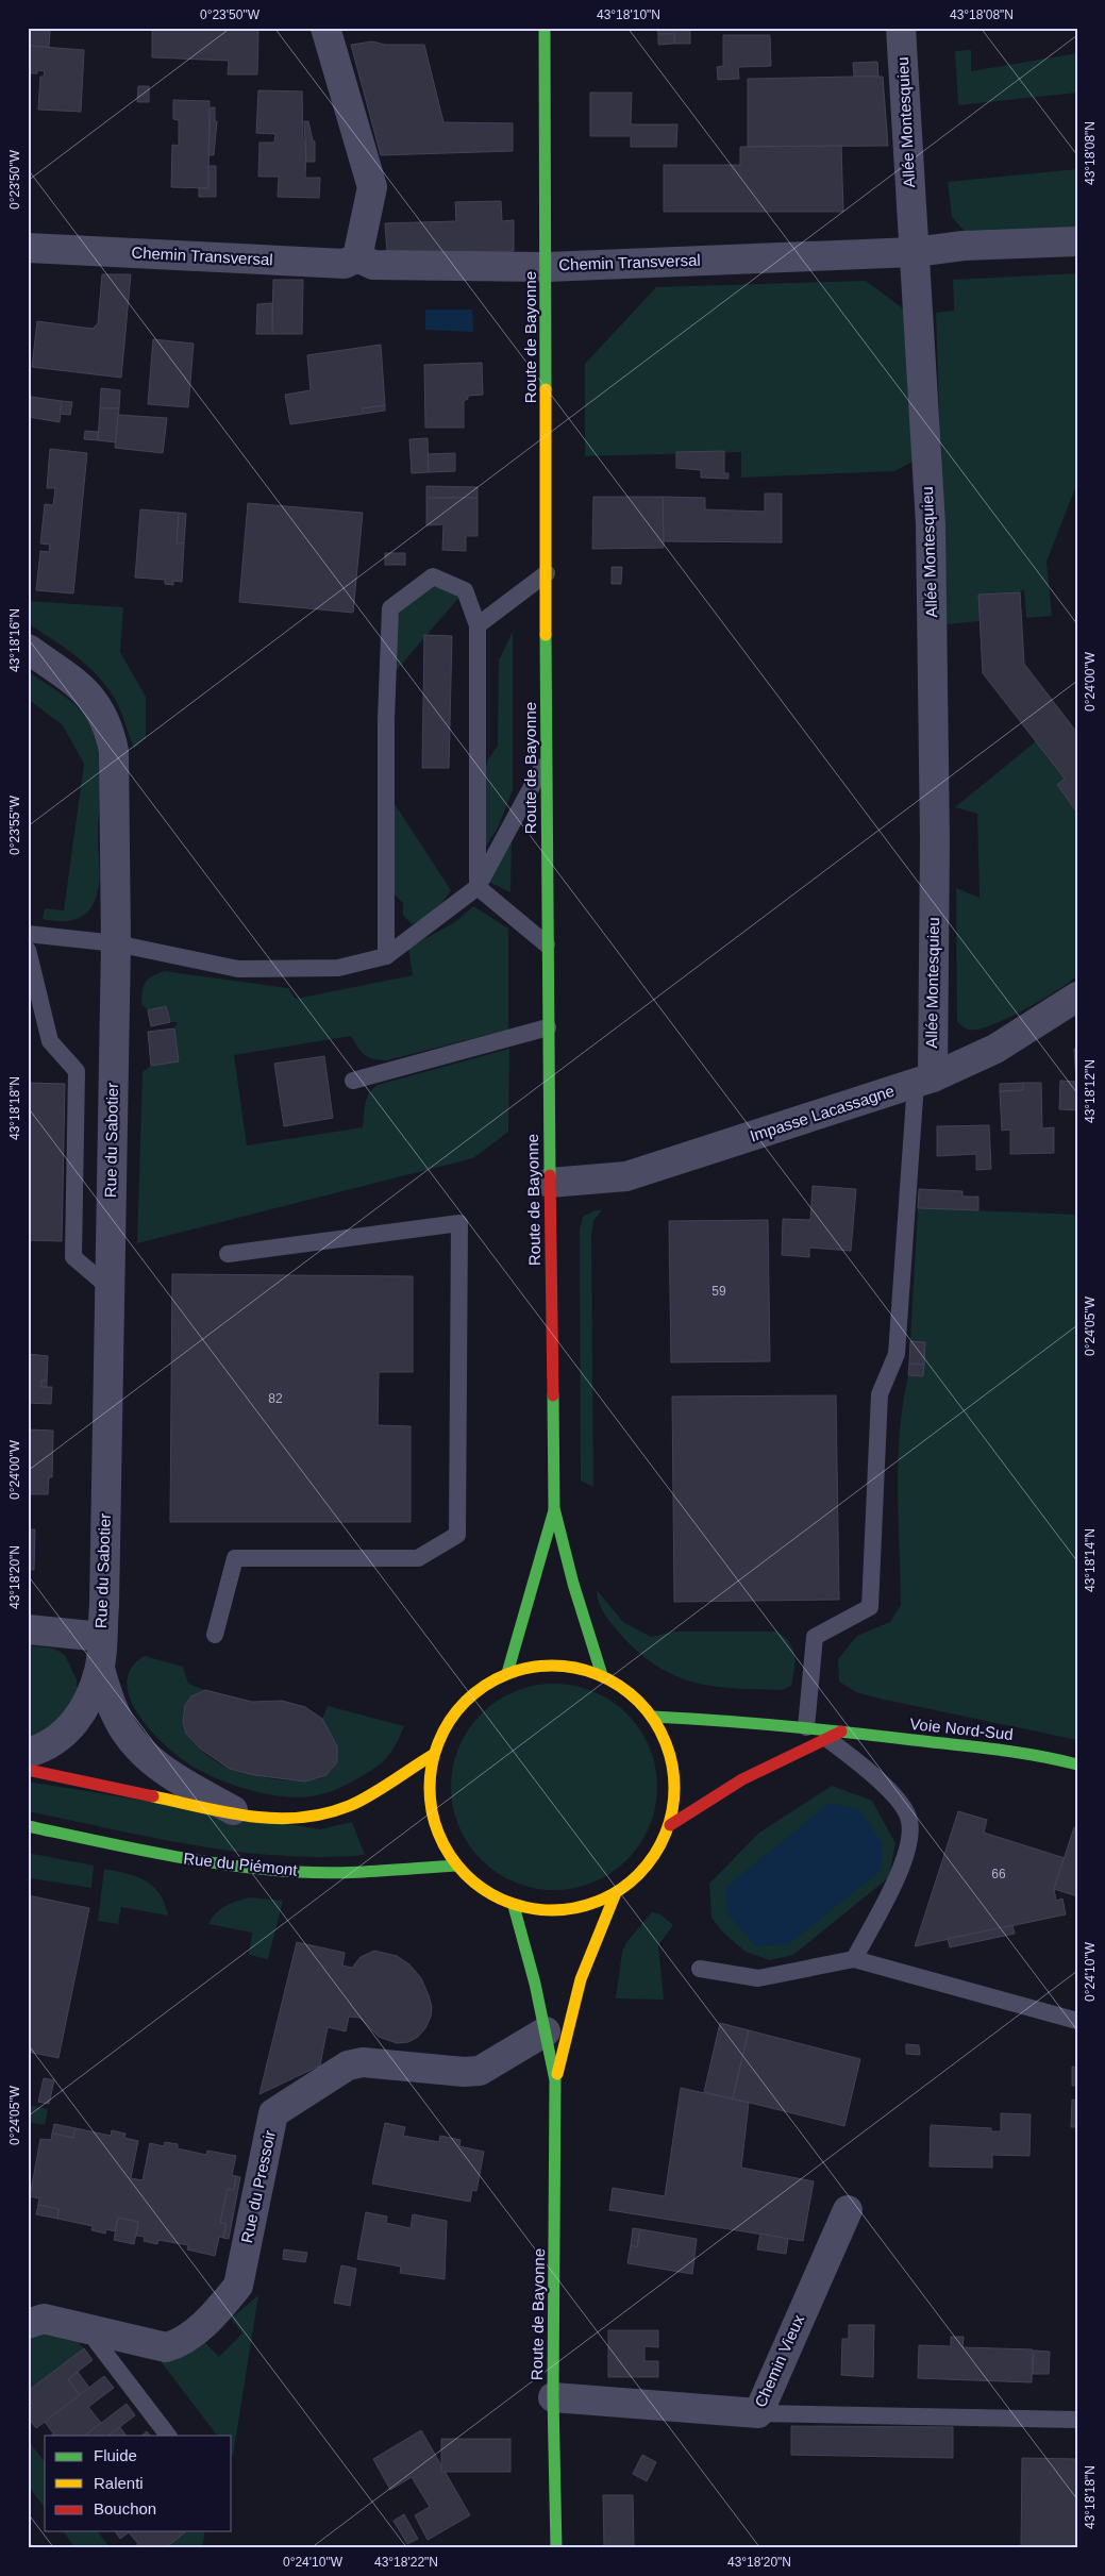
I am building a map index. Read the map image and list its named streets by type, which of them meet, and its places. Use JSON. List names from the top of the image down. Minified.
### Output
{"streets":{"main road":["Route de Bayonne","Voie Nord-Sud","Rue du Piémont"],"street":["Allée Montesquieu","Chemin Transversal","Impasse Lacassagne","Rue du Sabotier","Rue du Pressoir","Chemin Vieux"]},"crossings":[["Allée Montesquieu","Chemin Transversal"],["Allée Montesquieu","Impasse Lacassagne"],["Chemin Transversal","Route de Bayonne"],["Route de Bayonne","Impasse Lacassagne"],["Route de Bayonne","Rue du Pressoir"],["Route de Bayonne","Chemin Vieux"]],"house_numbers":["59","82","66"],"legend":["Fluide","Ralenti","Bouchon"],"coordinates":["0°23'50\"W","43°18'10\"N","43°18'08\"N","43°18'16\"N","0°24'00\"W","0°23'55\"W","43°18'12\"N","43°18'18\"N","0°24'05\"W","43°18'14\"N","43°18'20\"N","0°24'10\"W","43°18'22\"N"]}
